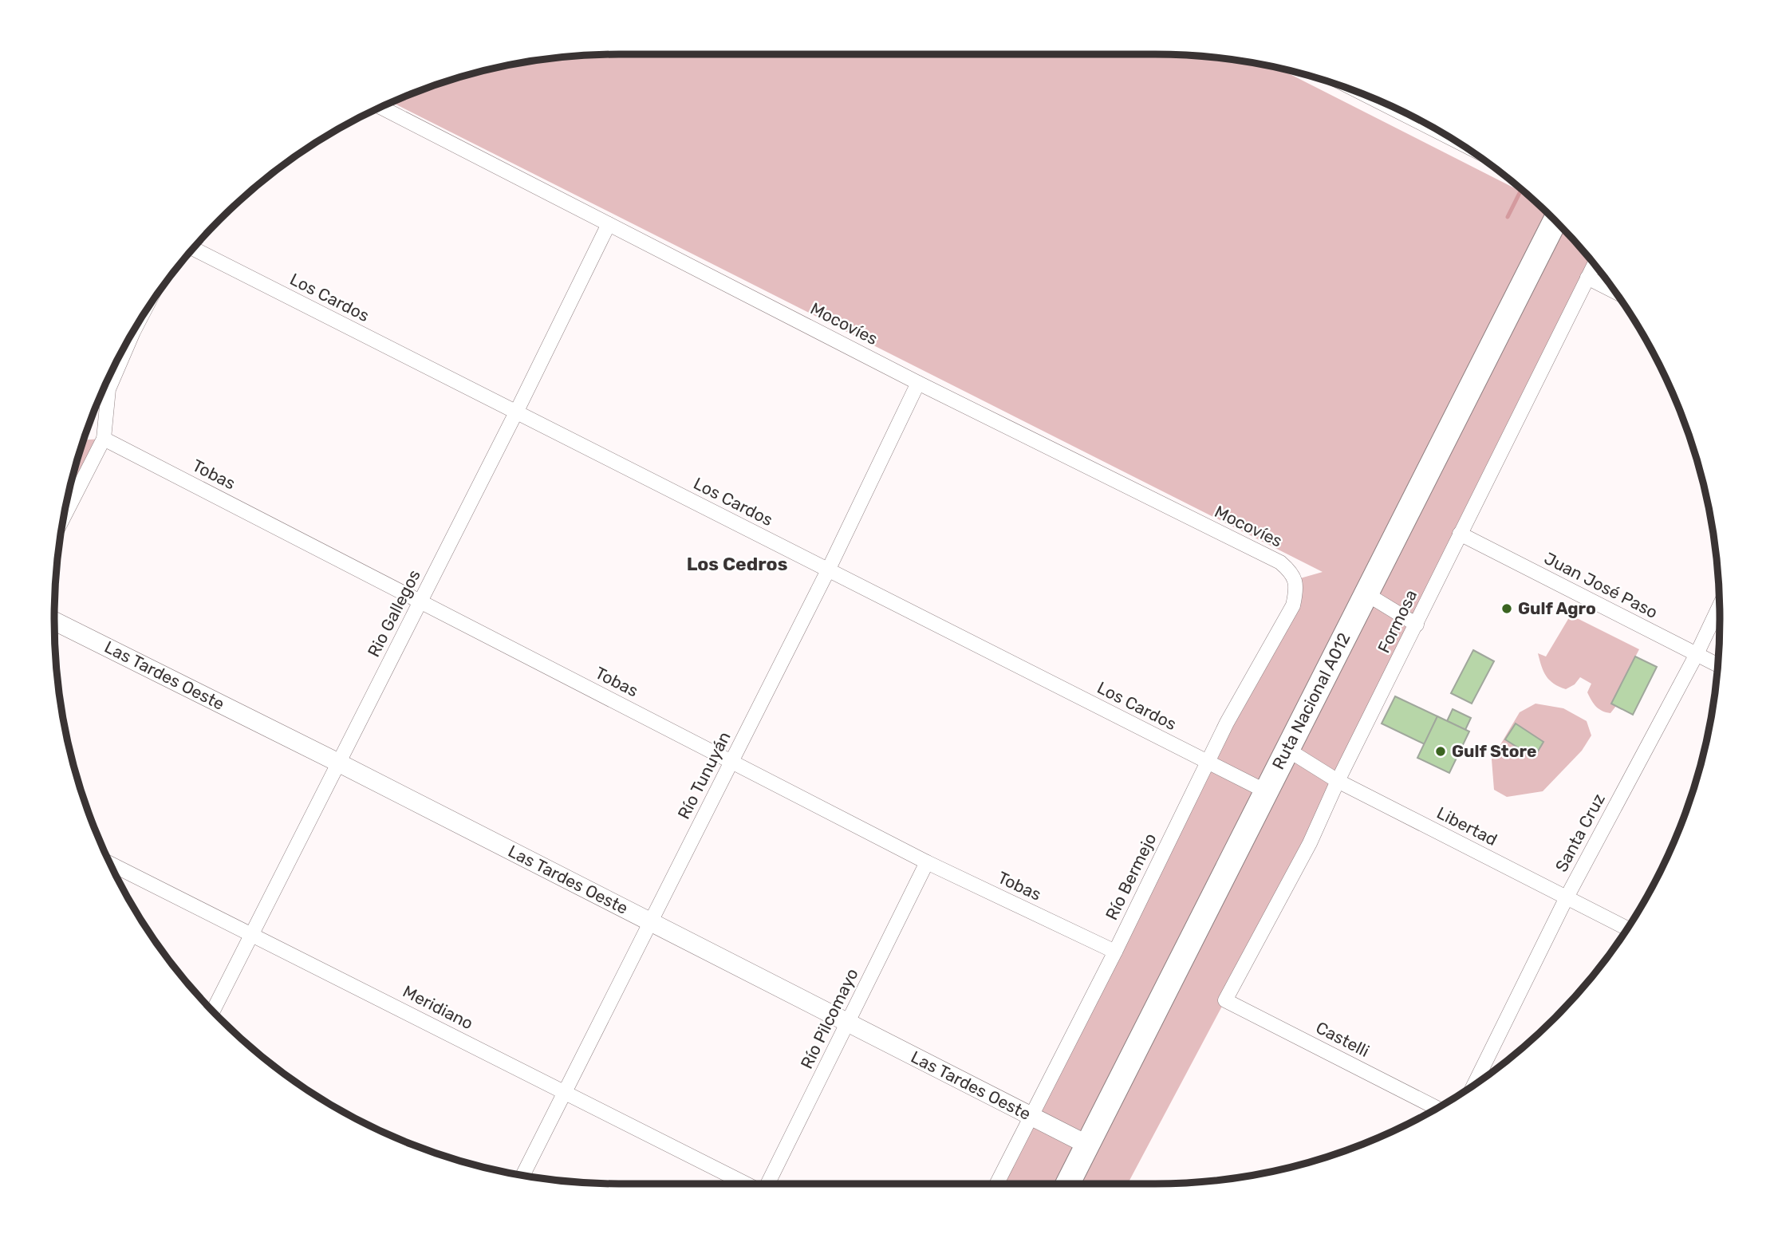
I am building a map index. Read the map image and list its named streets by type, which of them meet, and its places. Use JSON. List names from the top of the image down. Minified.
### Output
{"streets":{"highway":["Ruta Nacional A012"],"street":["Los Cardos","Mocovíes","Tobas","Juan José Paso","Rio Gallegos","Formosa","Las Tardes Oeste","Río Tunuyán","Libertad","Santa Cruz","Río Bermejo","Meridiano","Río Pilcomayo","Castelli"]},"crossings":[["Los Cardos","Rio Gallegos"],["Los Cardos","Ruta Nacional A012"],["Los Cardos","Río Tunuyán"],["Los Cardos","Río Bermejo"],["Mocovíes","Rio Gallegos"],["Mocovíes","Río Tunuyán"],["Mocovíes","Río Bermejo"],["Tobas","Rio Gallegos"],["Tobas","Río Tunuyán"],["Tobas","Río Bermejo"],["Tobas","Río Pilcomayo"],["Juan José Paso","Formosa"],["Juan José Paso","Santa Cruz"],["Rio Gallegos","Las Tardes Oeste"],["Rio Gallegos","Meridiano"],["Formosa","Libertad"],["Formosa","Castelli"],["Las Tardes Oeste","Ruta Nacional A012"],["Las Tardes Oeste","Río Tunuyán"],["Las Tardes Oeste","Río Bermejo"],["Las Tardes Oeste","Río Pilcomayo"],["Ruta Nacional A012","Libertad"],["Río Tunuyán","Meridiano"],["Libertad","Santa Cruz"]],"districts":["Los Cedros"],"places":["Gulf Agro","Gulf Store"]}
